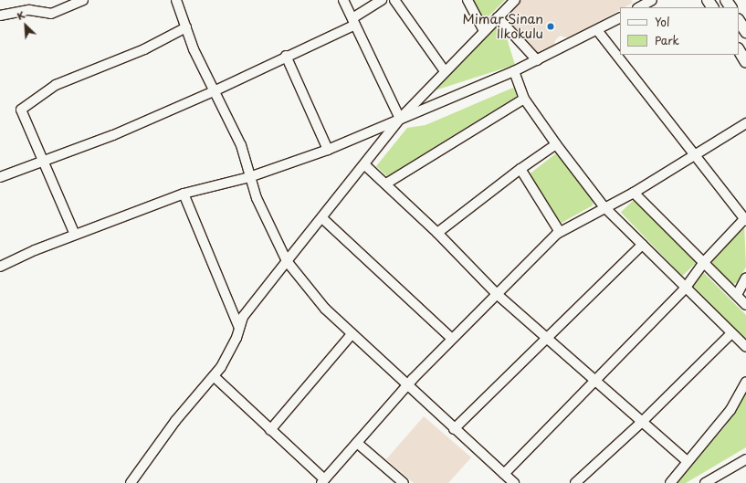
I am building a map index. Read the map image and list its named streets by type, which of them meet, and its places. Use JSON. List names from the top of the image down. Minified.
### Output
{"places":["Mimar Sinan İlkokulu"],"legend":["Yol","Park"],"north":"top left"}
